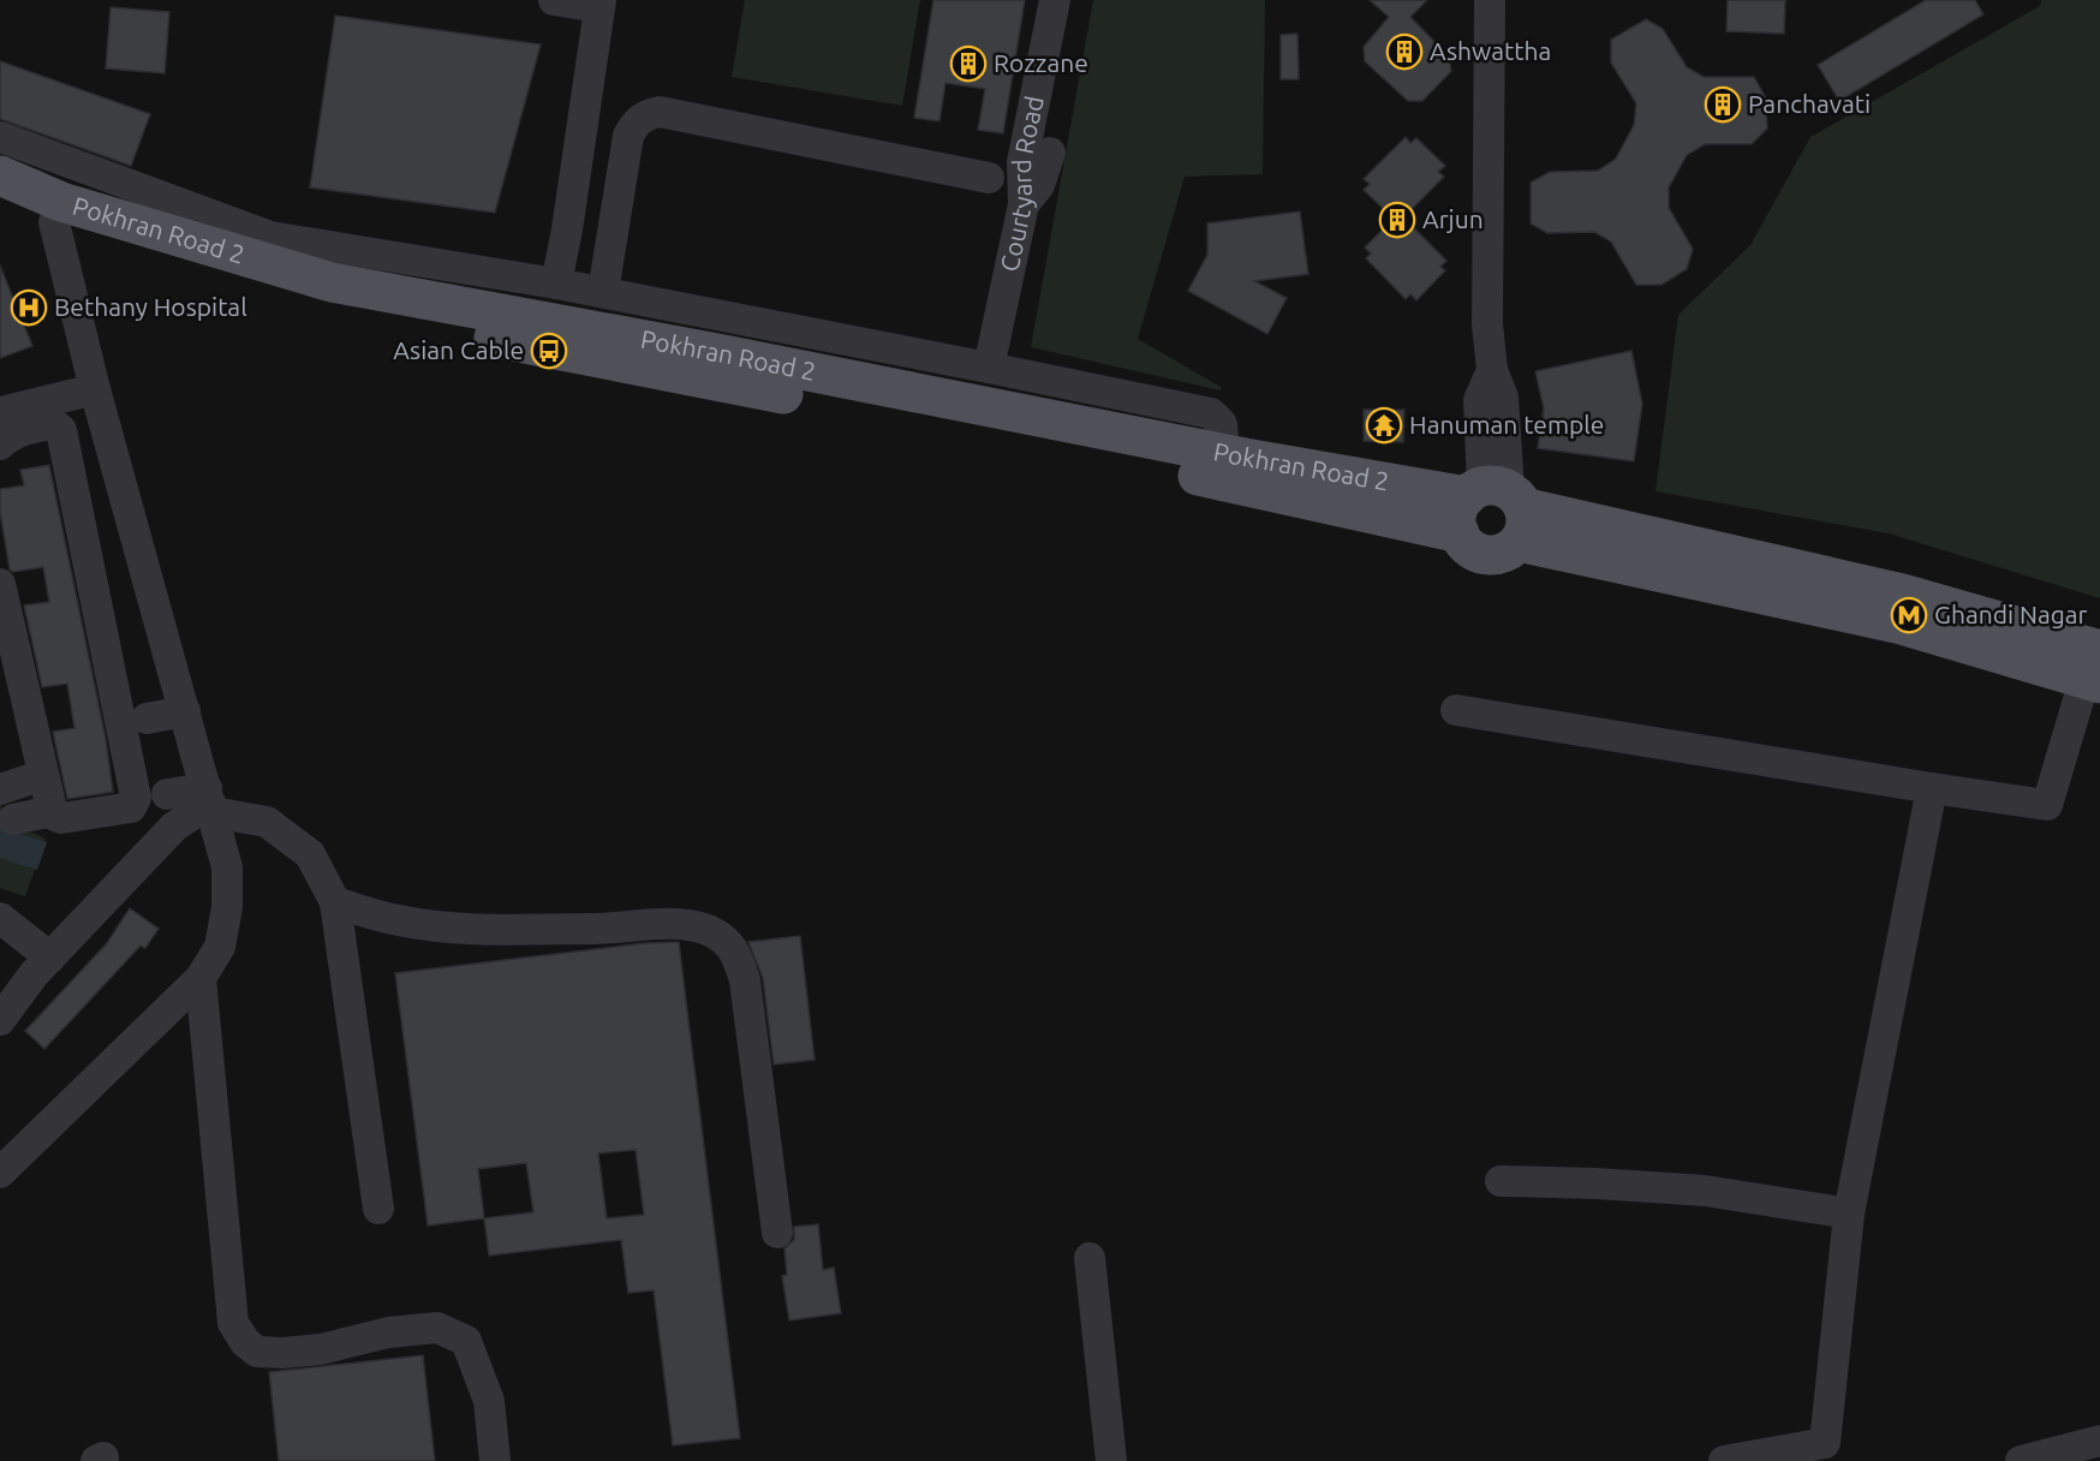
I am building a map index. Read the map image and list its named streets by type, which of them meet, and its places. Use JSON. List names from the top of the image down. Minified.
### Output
{"streets":{"main road":["Pokhran Road 2"],"street":["Courtyard Road"]},"places":{"building":["Ashwattha","Rozzane","Panchavati","Arjun"],"hospital":["Bethany Hospital"],"bus stop":["Asian Cable"],"temple":["Hanuman temple"],"metro station":["Ghandi Nagar"]}}
